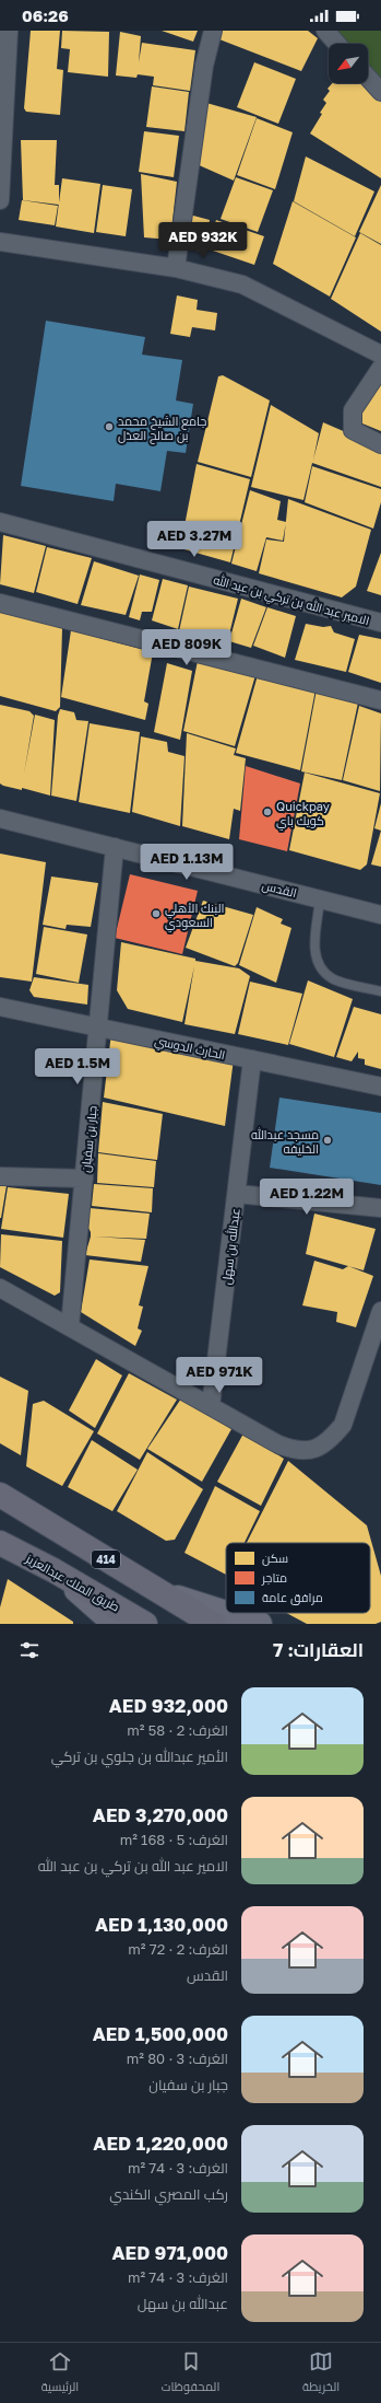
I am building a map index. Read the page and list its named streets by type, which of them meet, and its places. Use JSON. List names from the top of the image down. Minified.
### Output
{"streets":{"highway":["414","طريق الملك عبدالعزيز"],"street":["الامير عبد الله بن تركي بن عبد الله","القدس","الحارث الدوسي","جبار بن سفيان","عبدالله بن سهل"]},"crossings":[["القدس","جبار بن سفيان"],["الحارث الدوسي","جبار بن سفيان"],["الحارث الدوسي","عبدالله بن سهل"]],"places":["جامع الشيخ محمد بن صالح العذل","Quickpay كويك باي","البنك الأهلي السعودي","مسجد عبدالله الخليفه"],"legend":["سكن","متاجر","مرافق عامة"],"north":"bottom left","page":{"status":"06:26","price":["AED 932K","AED 3.27M","AED 809K","AED 1.13M","AED 1.5M","AED 1.22M","AED 971K"],"heading":"العقارات: 7","list":[{"name":"AED 932,000","note":"الغرف: 2 · 58 m² · الأمير عبدالله بن جلوي بن تركي"},{"name":"AED 3,270,000","note":"الغرف: 5 · 168 m² · الامير عبد الله بن تركي بن عبد الله"},{"name":"AED 1,130,000","note":"الغرف: 2 · 72 m² · القدس"},{"name":"AED 1,500,000","note":"الغرف: 3 · 80 m² · جبار بن سفيان"},{"name":"AED 1,220,000","note":"الغرف: 3 · 74 m² · ركب المصري الكندي"},{"name":"AED 971,000","note":"الغرف: 3 · 74 m² · عبدالله بن سهل"}],"tabs":["الخريطة","المحفوظات","الرئيسية"]}}
